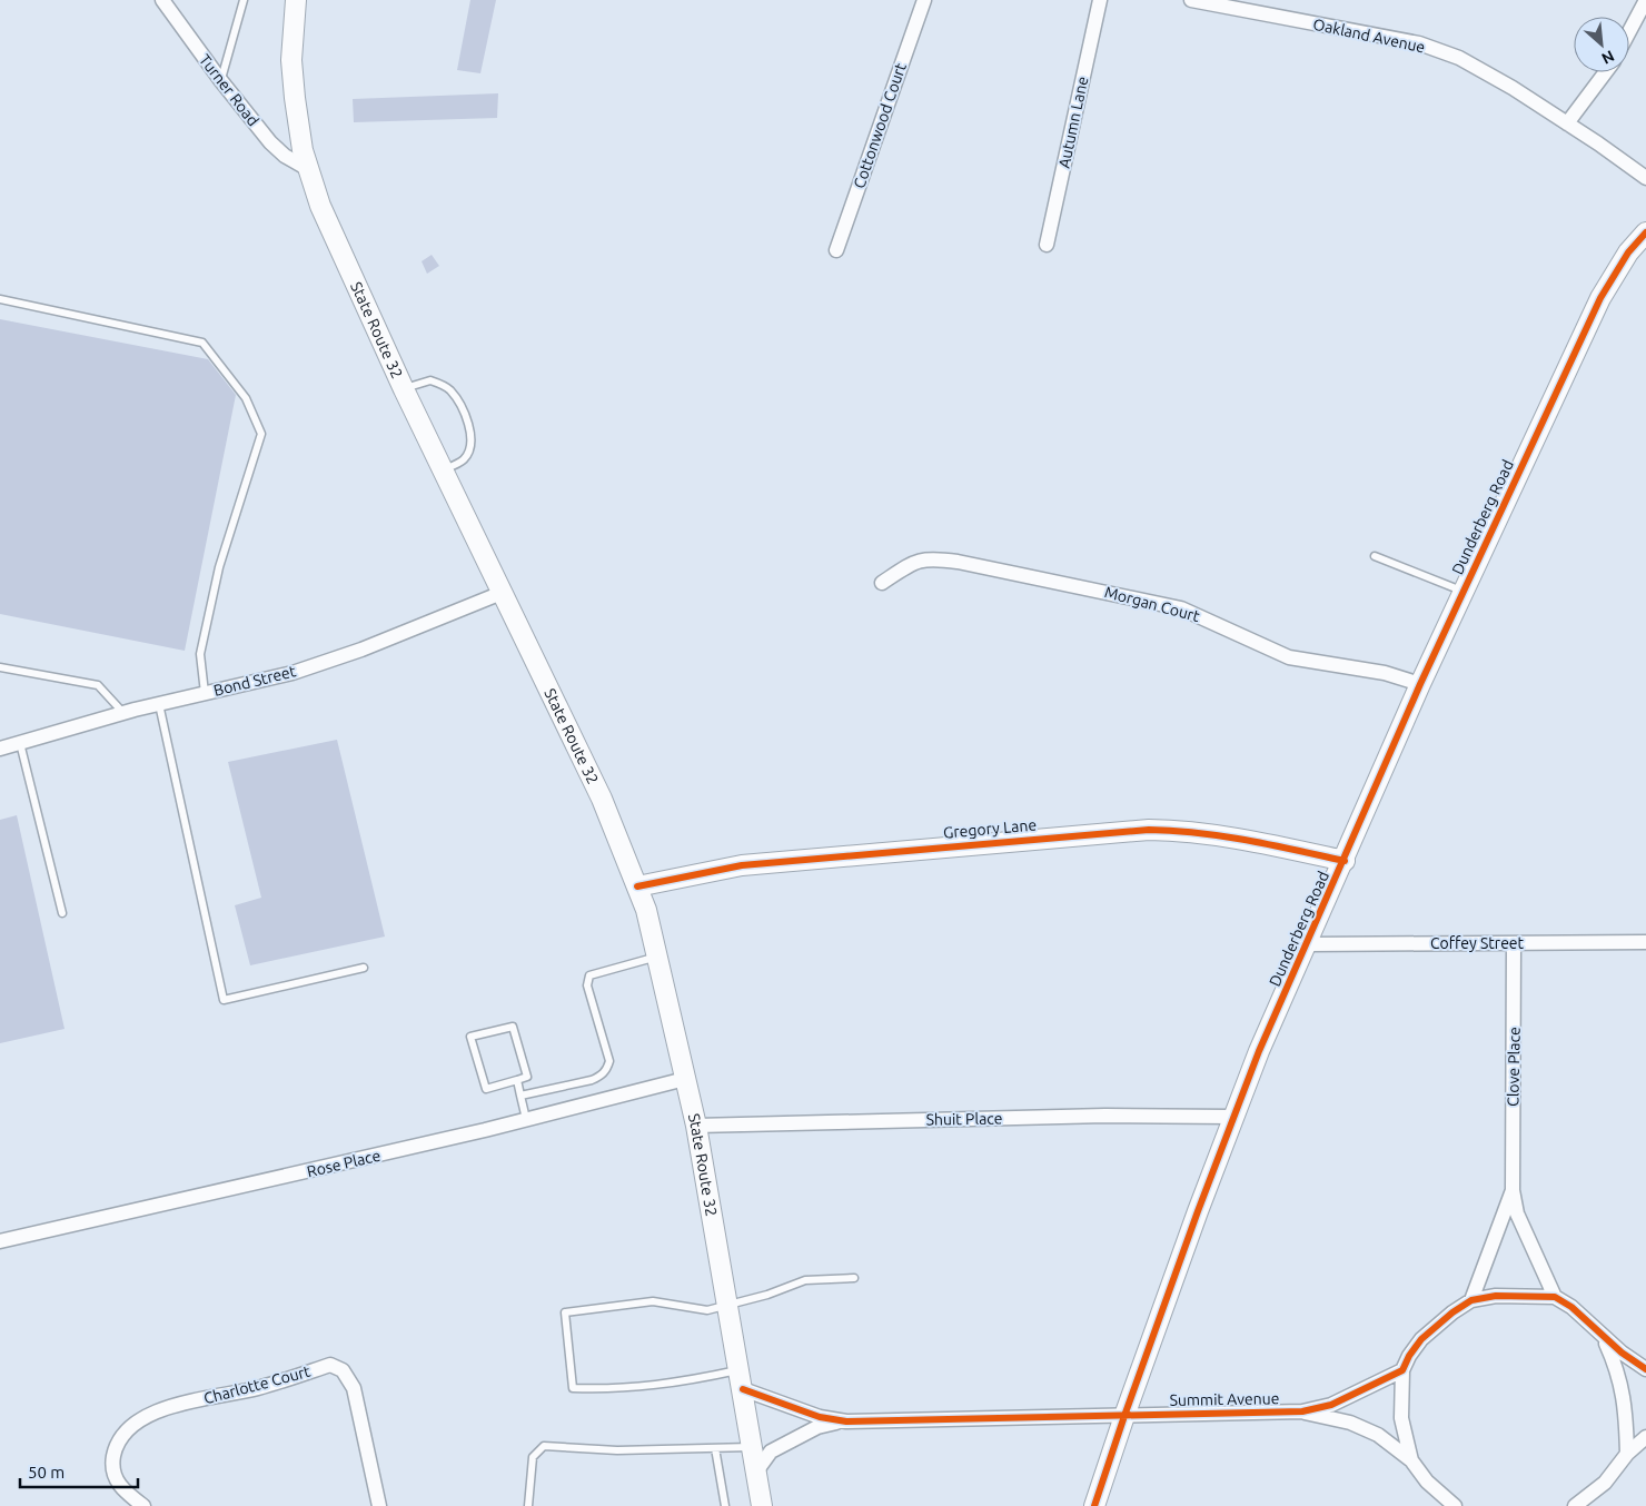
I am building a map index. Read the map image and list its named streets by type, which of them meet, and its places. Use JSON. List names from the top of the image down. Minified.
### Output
{"streets":{"street":["Oakland Avenue","Turner Road","Autumn Lane","Cottonwood Court","State Route 32","Dunderberg Road","Morgan Court","Bond Street","Gregory Lane","Coffey Street","Clove Place","Shuit Place","Rose Place","Charlotte Court","Summit Avenue"]},"crossings":[["Turner Road","State Route 32"],["State Route 32","Bond Street"],["State Route 32","Gregory Lane"],["State Route 32","Shuit Place"],["State Route 32","Rose Place"],["State Route 32","Summit Avenue"],["Dunderberg Road","Morgan Court"],["Dunderberg Road","Gregory Lane"],["Dunderberg Road","Coffey Street"],["Dunderberg Road","Shuit Place"],["Dunderberg Road","Summit Avenue"],["Coffey Street","Clove Place"],["Clove Place","Summit Avenue"]],"scale_bar":"50 m","north":"bottom right"}
